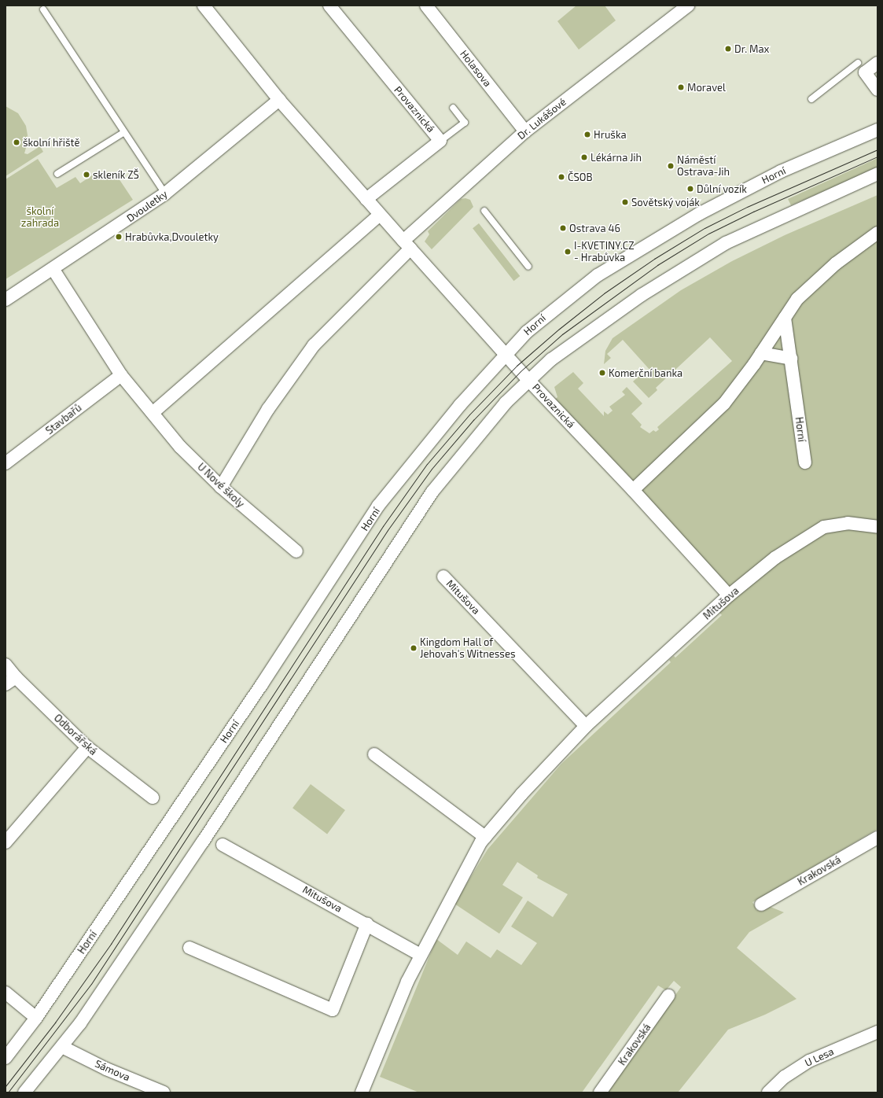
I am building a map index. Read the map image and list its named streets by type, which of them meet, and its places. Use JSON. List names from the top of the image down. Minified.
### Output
{"streets":{"street":["Holasova","Provaznická","Dr. Lukášové","Horní","Dvouletky","Stavbařů","U Nové školy","Mitušova","Odborářská","Krakovská","U Lesa","Sámova"]},"crossings":[["Holasova","Dr. Lukášové"],["Provaznická","Dr. Lukášové"],["Provaznická","Horní"],["Provaznická","Dvouletky"],["Provaznická","Mitušova"],["Dr. Lukášové","U Nové školy"],["Dvouletky","U Nové školy"],["Stavbařů","U Nové školy"]],"parks":["školní zahrada"],"places":["Dr. Max","Moravel","Hruška","školní hřiště","Lékárna Jih","Náměstí Ostrava-Jih","skleník ZŠ","ČSOB","Důlní vozík","Sovětský voják","Ostrava 46","Hrabůvka,Dvouletky","I-KVETINY.CZ - Hrabůvka","Komerční banka","Kingdom Hall of Jehovah's Witnesses"]}
